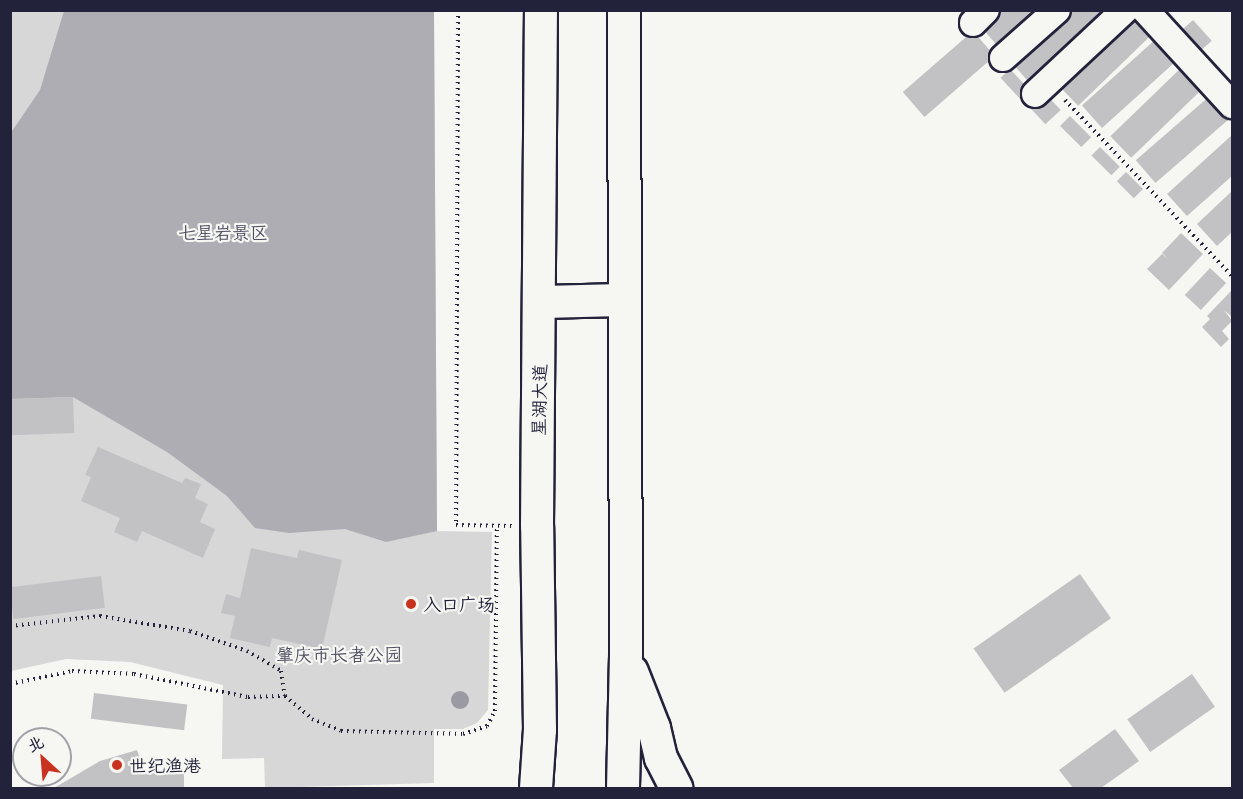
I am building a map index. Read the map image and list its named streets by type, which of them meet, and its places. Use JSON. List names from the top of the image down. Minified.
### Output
{"streets":{"main road":["星湖大道"]},"parks":["七星岩景区","肇庆市长者公园"],"places":["入口广场","世纪渔港"],"north":"top left"}
